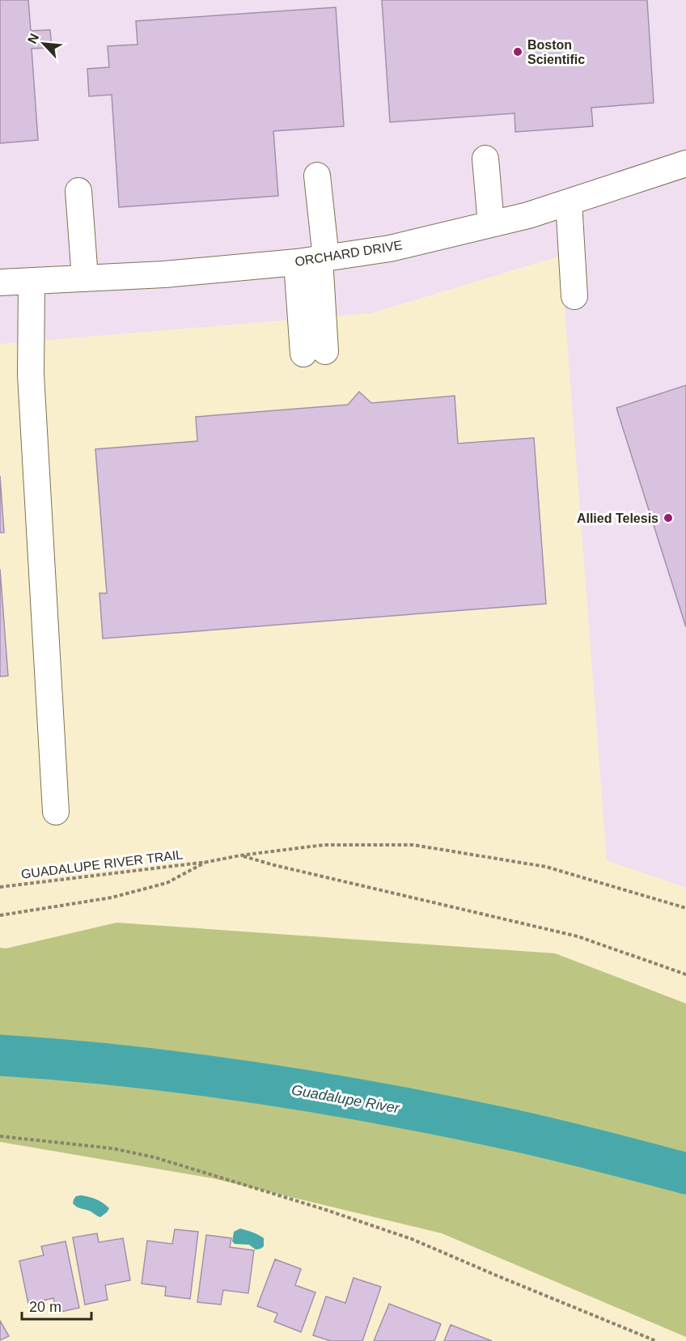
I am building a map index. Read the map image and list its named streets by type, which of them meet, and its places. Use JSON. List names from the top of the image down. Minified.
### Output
{"streets":{"street":["ORCHARD DRIVE"],"path":["GUADALUPE RIVER TRAIL"]},"water":["Guadalupe River"],"places":["Boston Scientific","Allied Telesis"],"scale_bar":"20 m","north":"top left"}
